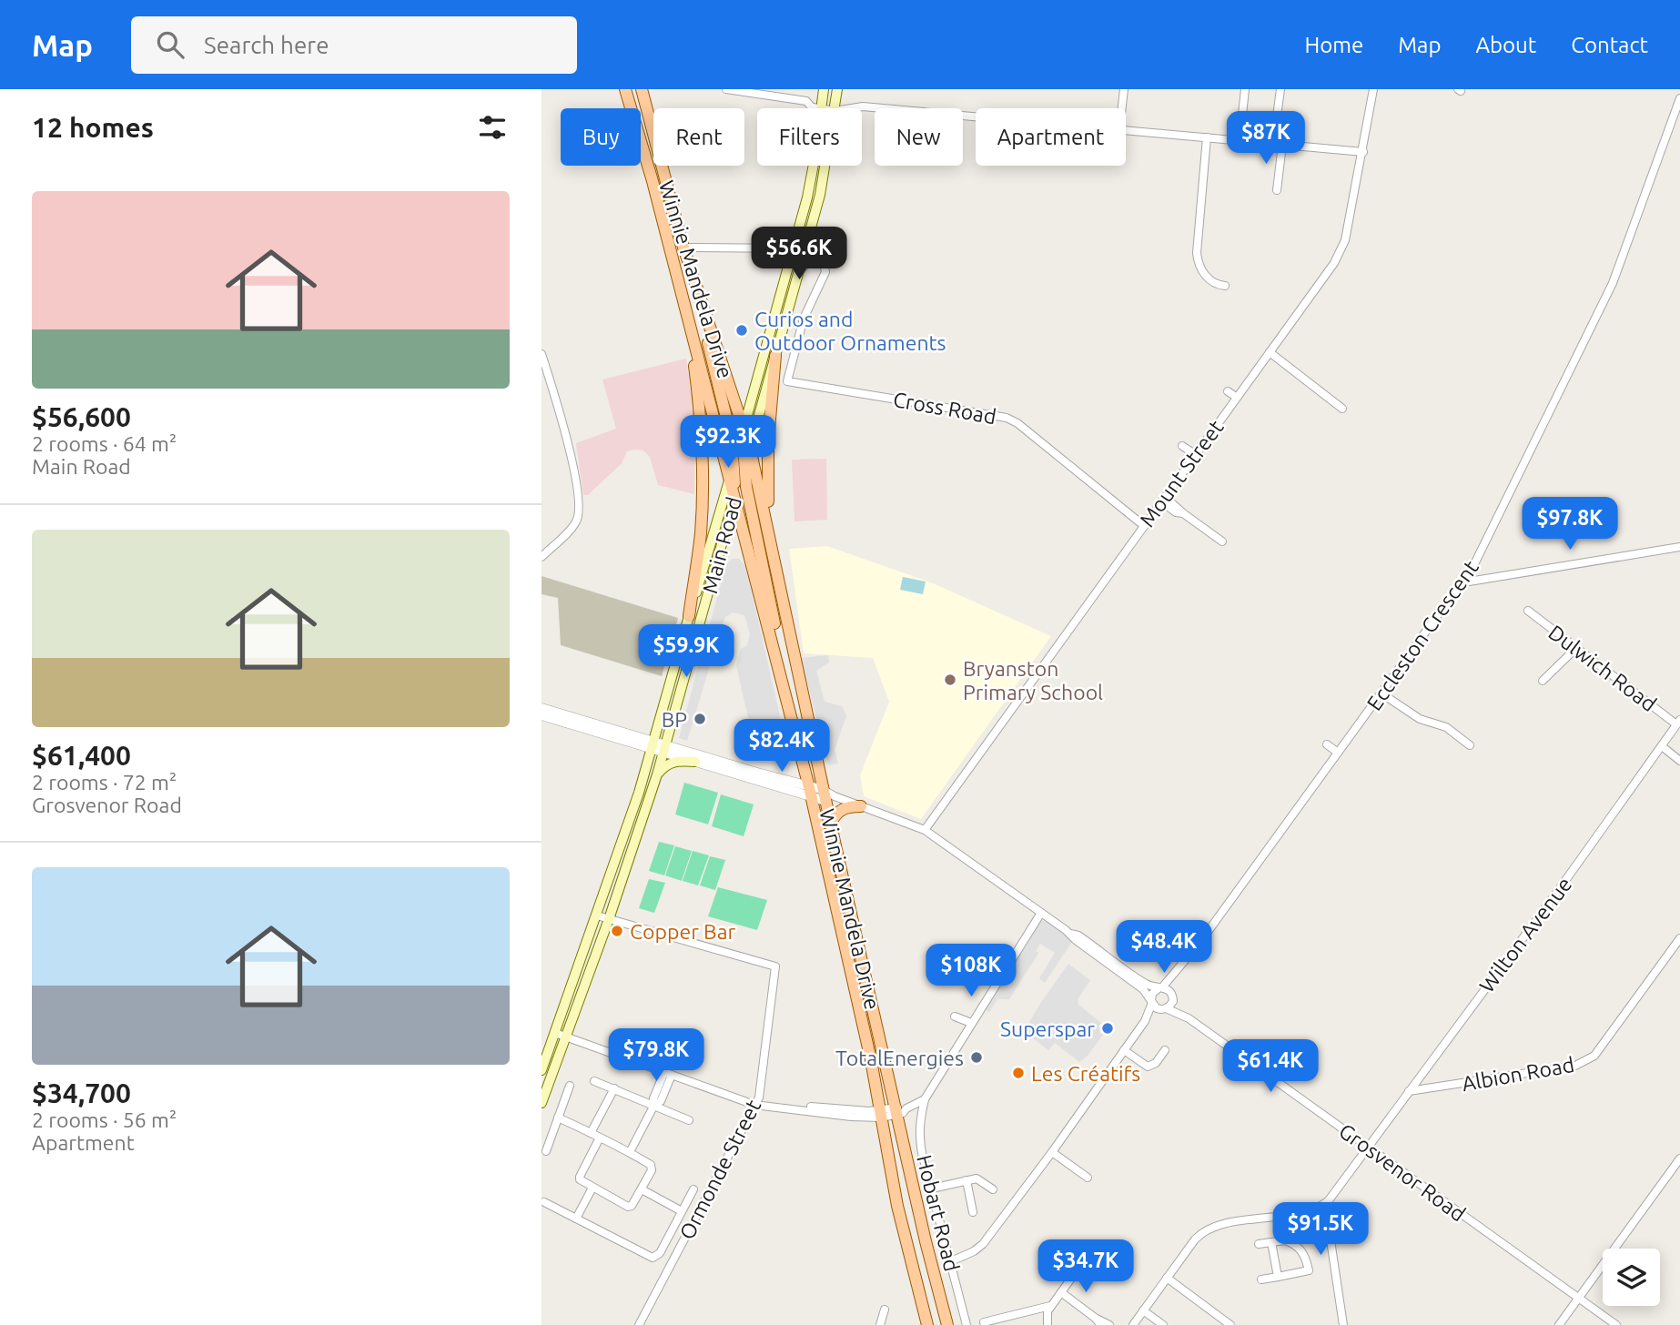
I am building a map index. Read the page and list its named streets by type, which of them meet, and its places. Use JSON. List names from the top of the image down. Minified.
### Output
{"streets":{"main road":["Winnie Mandela Drive","Main Road"],"street":["Cross Road","Mount Street","Eccleston Crescent","Dulwich Road","Wilton Avenue","Albion Road","Ormonde Street","Grosvenor Road","Hobart Road"]},"crossings":[["Winnie Mandela Drive","Main Road"],["Winnie Mandela Drive","Ormonde Street"],["Cross Road","Mount Street"],["Main Road","Ormonde Street"],["Eccleston Crescent","Grosvenor Road"],["Dulwich Road","Wilton Avenue"],["Wilton Avenue","Albion Road"],["Wilton Avenue","Grosvenor Road"]],"places":["Curios and Outdoor Ornaments","Bryanston Primary School","BP","Copper Bar","Superspar","TotalEnergies","Les Créatifs"],"page":{"header":"Map","search":"Search here","nav":["Home","Map","About","Contact"],"heading":"12 homes","chip":["Buy","Rent","Filters","New","Apartment"],"price":["$87K","$56.6K","$92.3K","$97.8K","$59.9K","$82.4K","$48.4K","$108K","$79.8K","$61.4K","$91.5K","$34.7K"],"list":[{"name":"$56,600","note":"2 rooms · 64 m² · Main Road"},{"name":"$61,400","note":"2 rooms · 72 m² · Grosvenor Road"},{"name":"$34,700","note":"2 rooms · 56 m² · Apartment"}]}}
